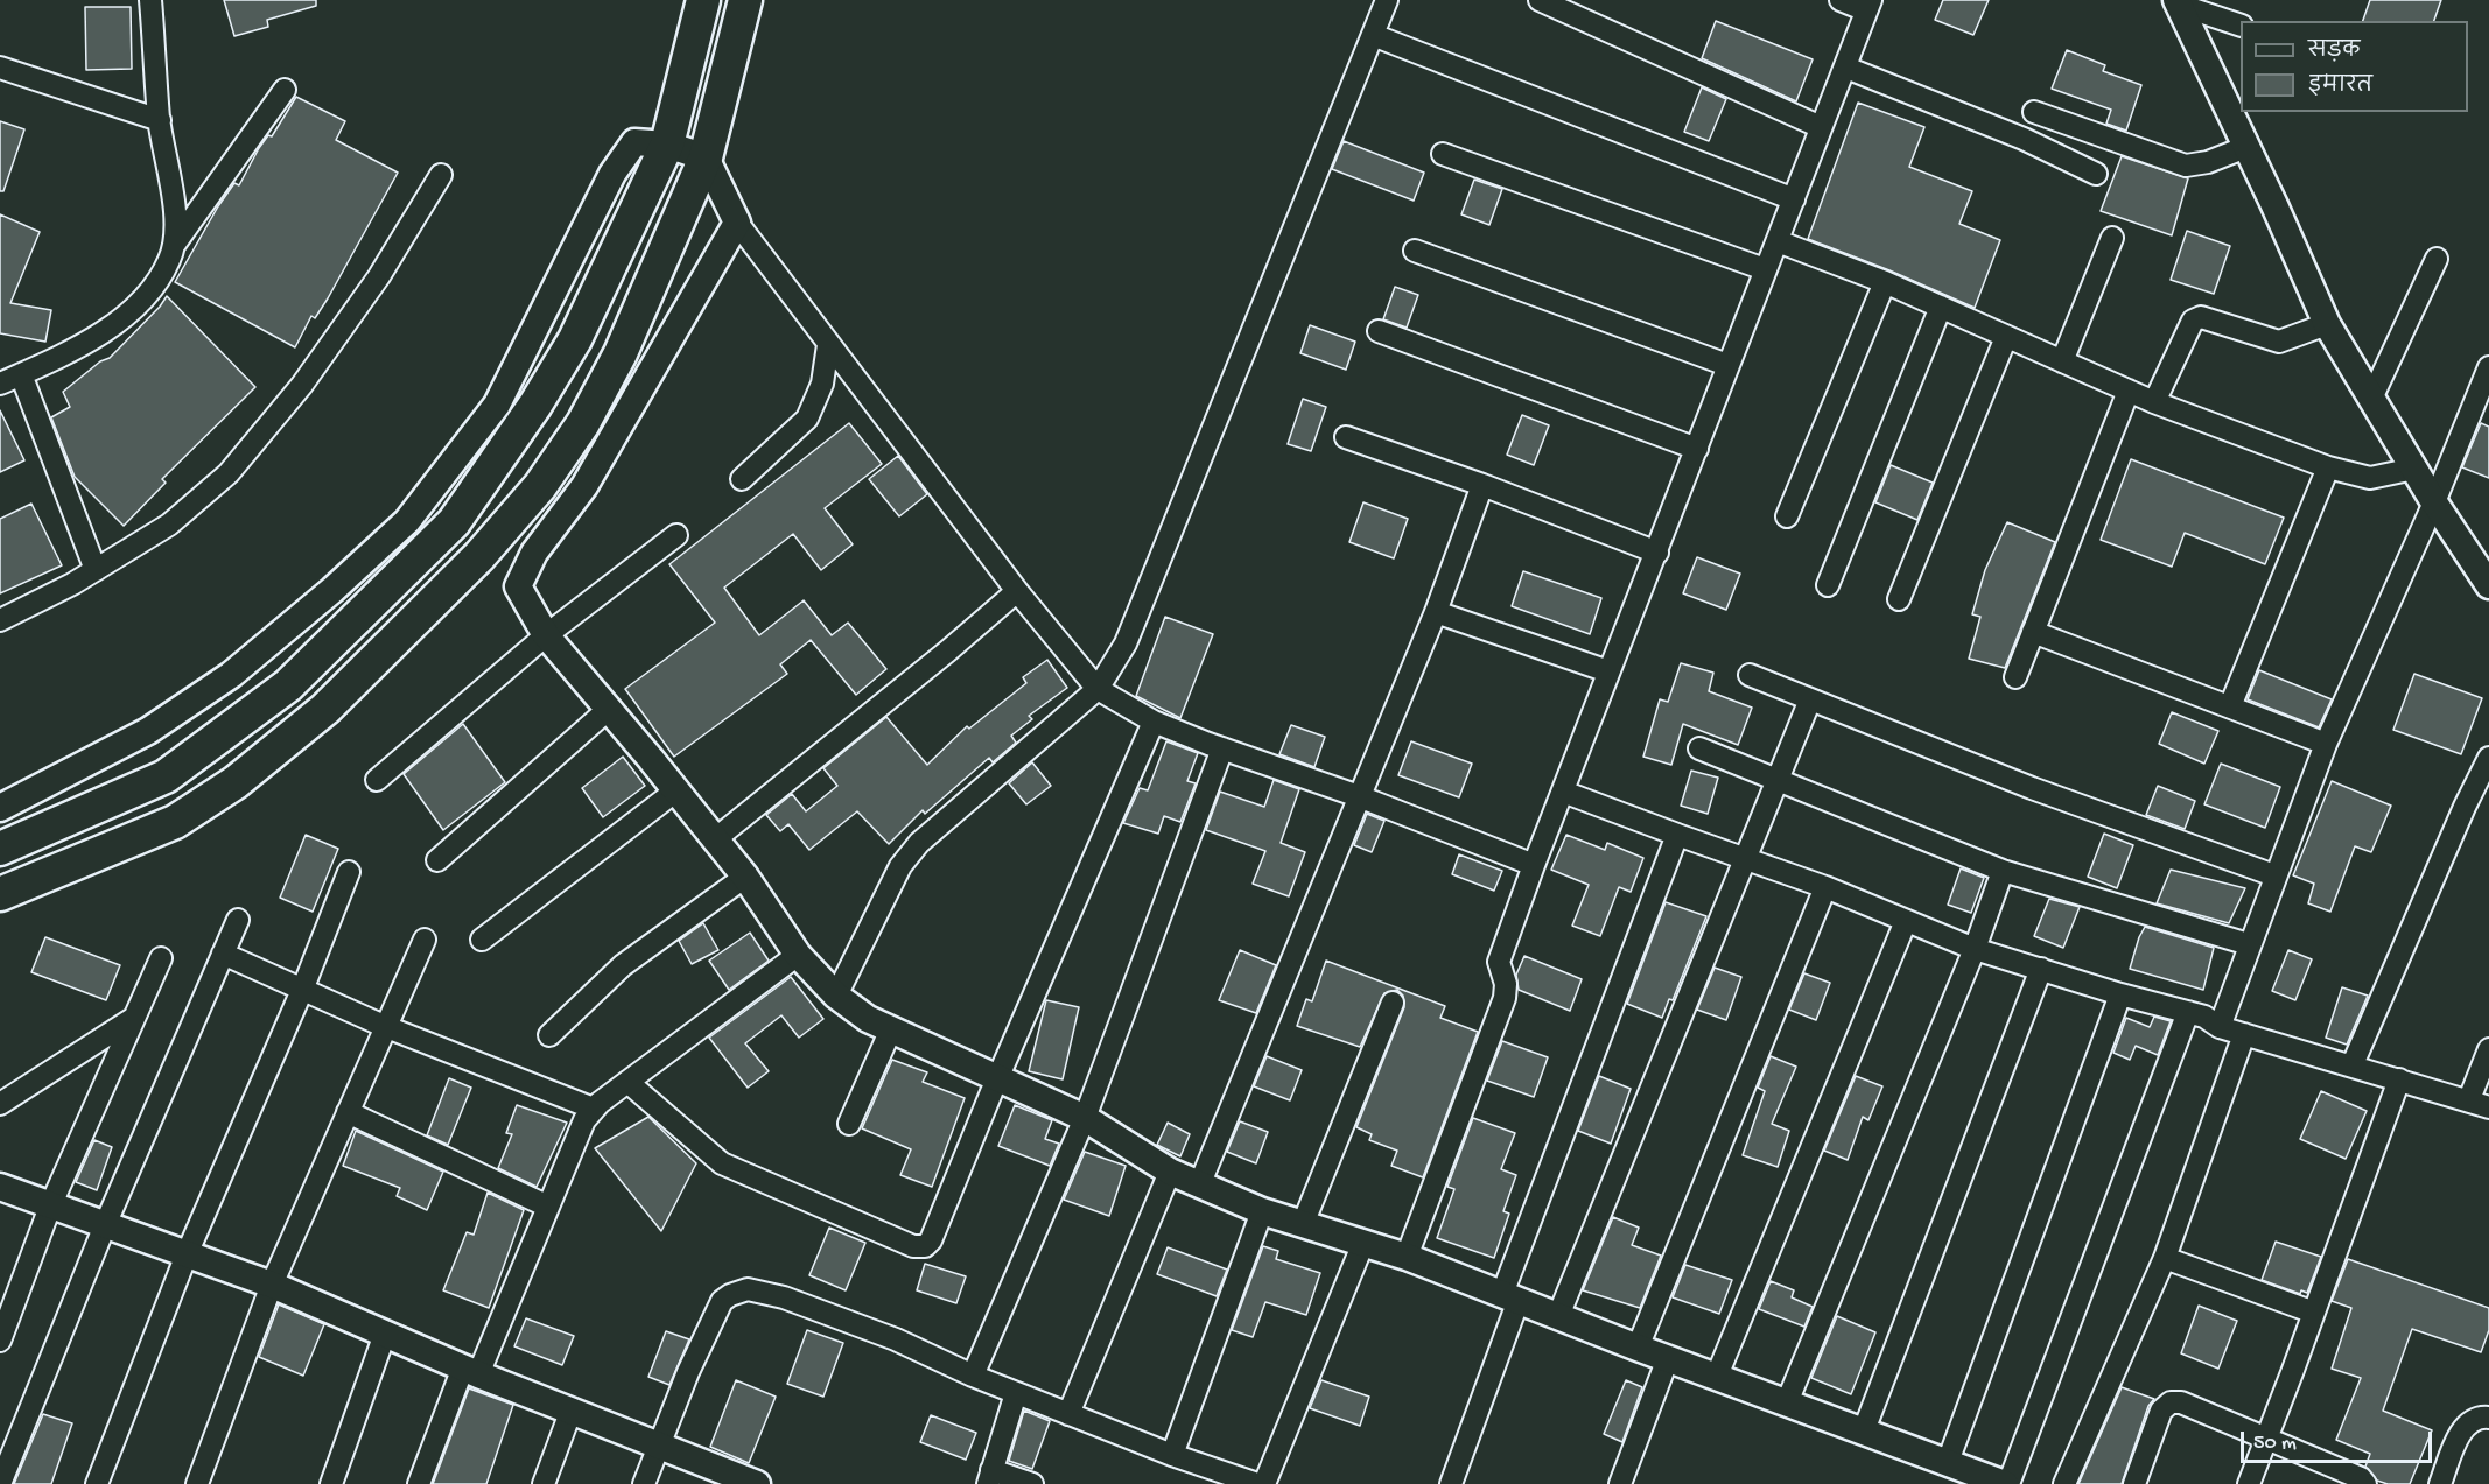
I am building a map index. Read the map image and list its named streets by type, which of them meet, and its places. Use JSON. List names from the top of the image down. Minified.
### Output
{"legend":["सड़क","इमारत"],"scale_bar":"50 m"}
